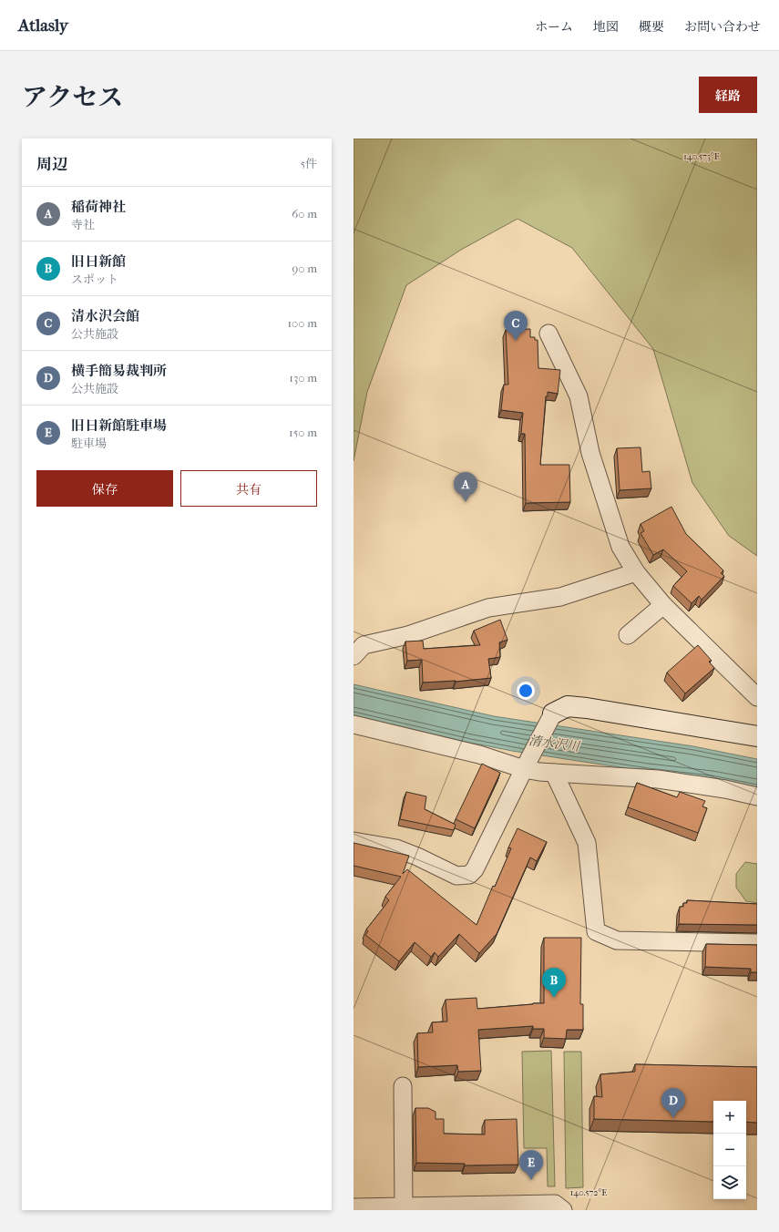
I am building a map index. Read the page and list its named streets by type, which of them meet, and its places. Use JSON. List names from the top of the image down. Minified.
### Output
{"water":["清水沢川"],"page":{"header":"Atlasly","nav":["ホーム","地図","概要","お問い合わせ"],"title":"アクセス","buttons":["経路",["保存","共有"]],"heading":["周辺","5件"],"list":[{"mark":"A","name":"稲荷神社","note":"寺社","value":"60 m"},{"mark":"B","name":"旧日新館","note":"スポット","value":"90 m"},{"mark":"C","name":"清水沢会館","note":"公共施設","value":"100 m"},{"mark":"D","name":"横手簡易裁判所","note":"公共施設","value":"130 m"},{"mark":"E","name":"旧日新館駐車場","note":"駐車場","value":"150 m"}],"pins":["C","A","B","D","E"],"map_buttons":["+","−"]},"coordinates":["140.573°E","140.572°E"]}
